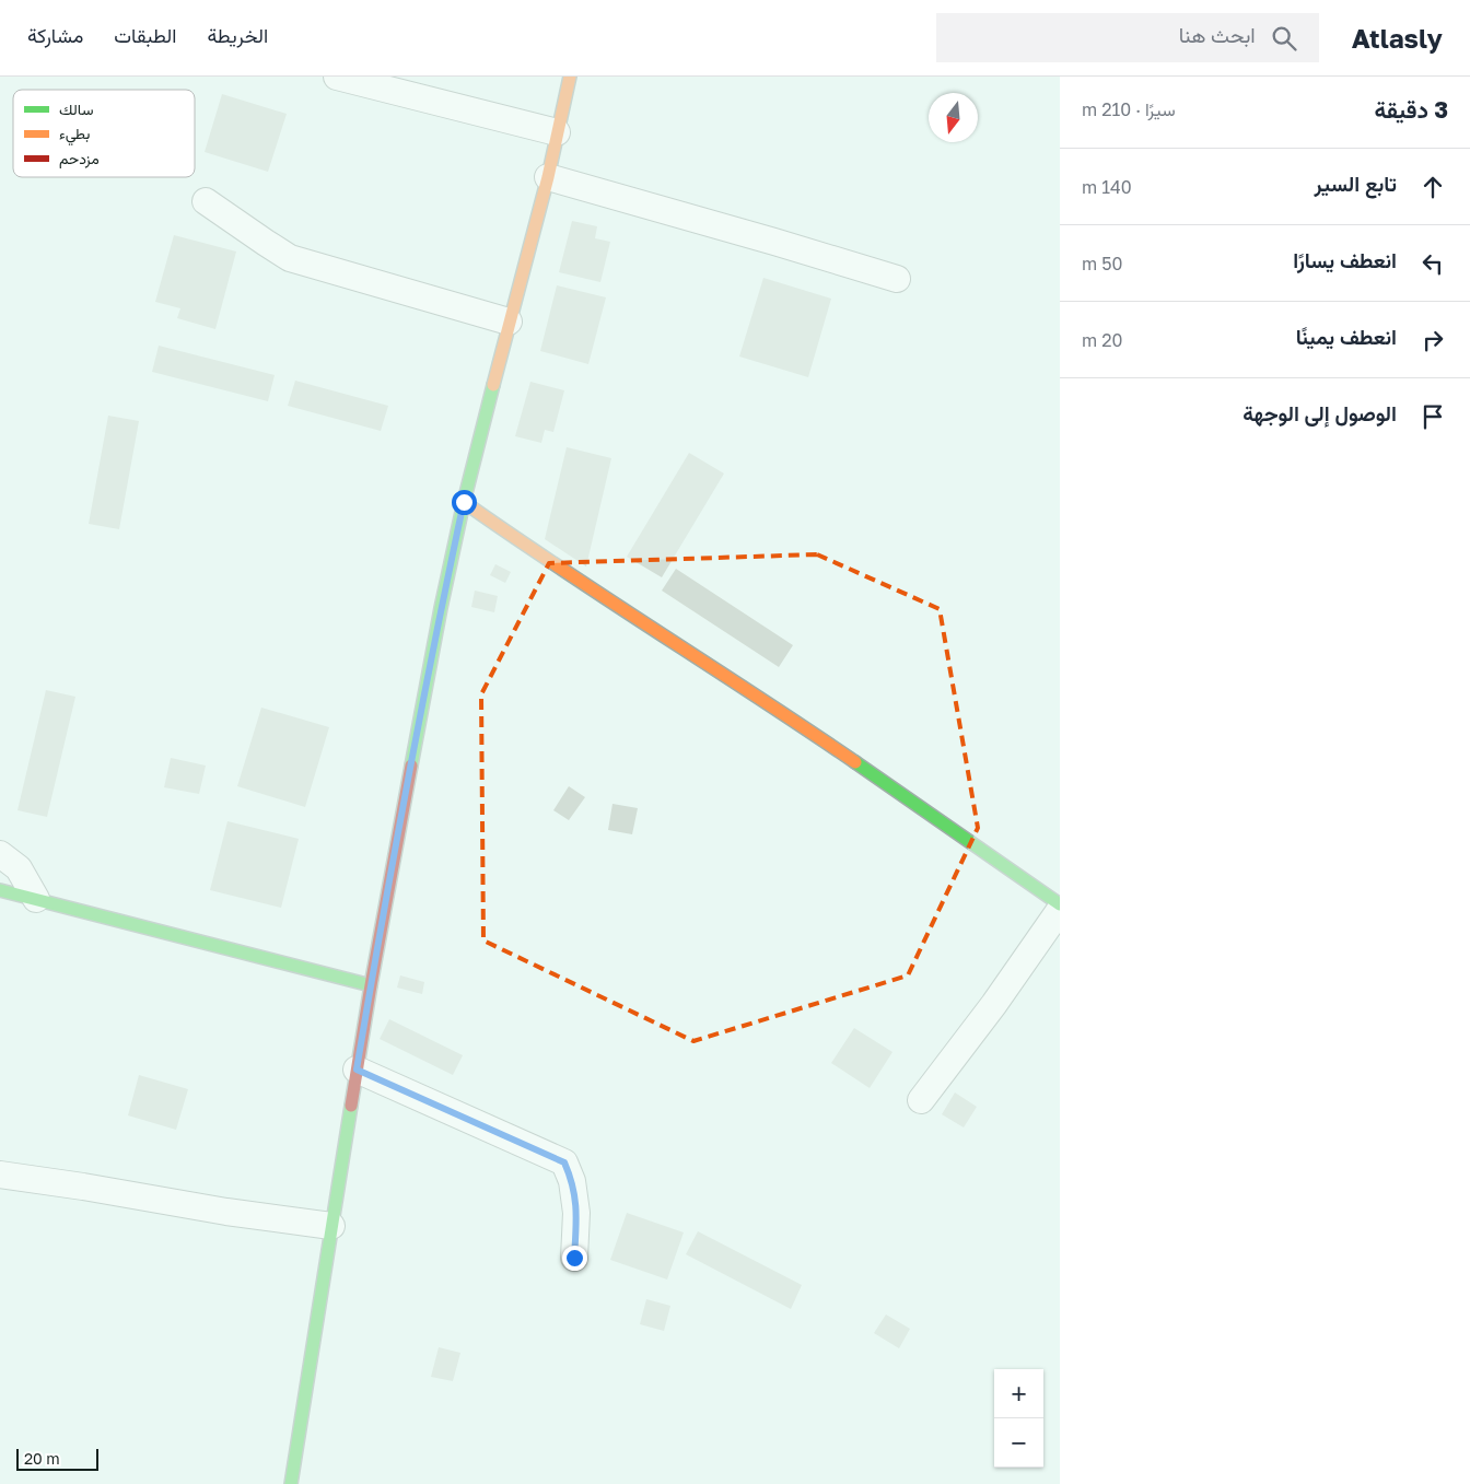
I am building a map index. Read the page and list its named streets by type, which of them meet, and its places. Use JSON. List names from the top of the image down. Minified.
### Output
{"legend":["سالك","بطيء","مزدحم"],"scale_bar":"20 m","north":"bottom","page":{"header":"Atlasly","search":"ابحث هنا","nav":["الخريطة","الطبقات","مشاركة"],"heading":["3 دقيقة","سيرًا · 210 m"],"list":[["تابع السير","140 m"],["انعطف يسارًا","50 m"],["انعطف يمينًا","20 m"],"الوصول إلى الوجهة"],"map_buttons":["+","−"],"scale":"20 m"}}
